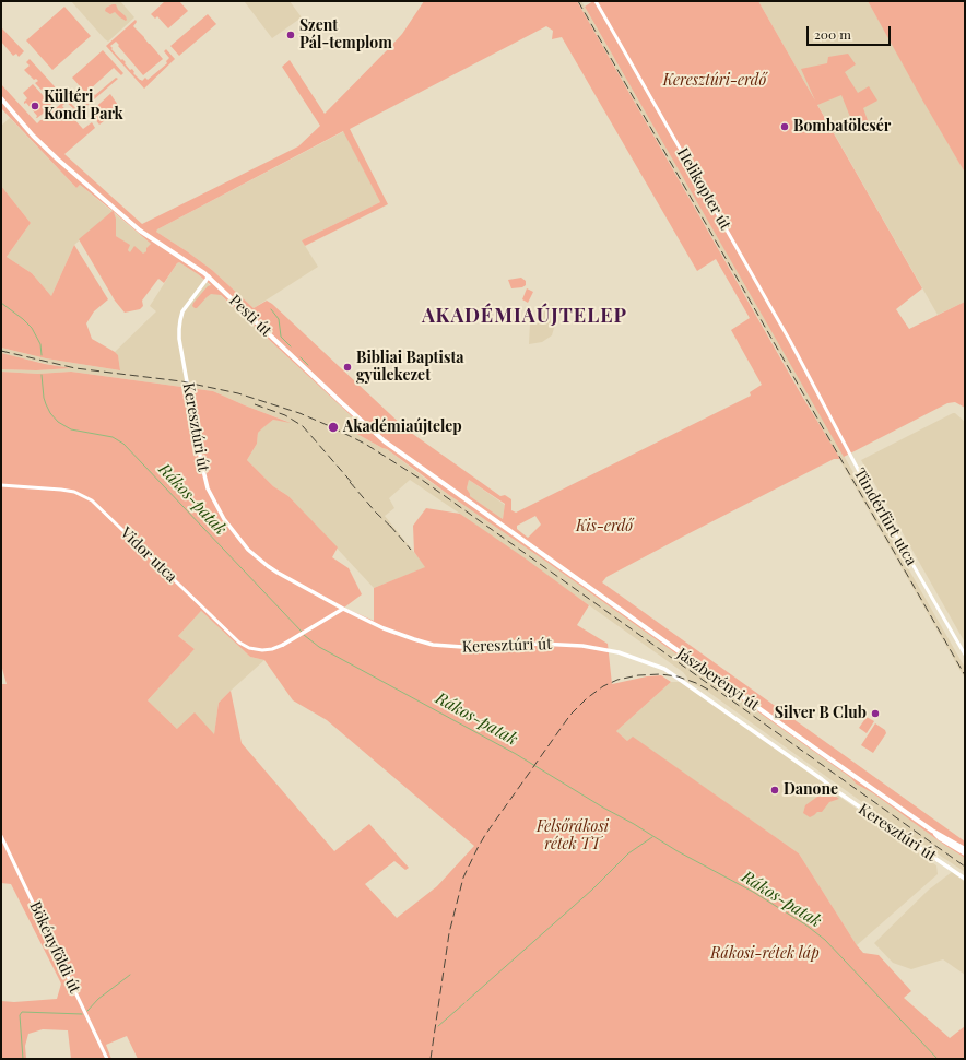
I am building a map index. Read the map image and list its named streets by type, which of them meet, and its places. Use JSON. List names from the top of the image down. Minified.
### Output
{"streets":{"main road":["Pesti út","Keresztúri út","Jászberényi út"],"street":["Helikopter út","Tündérfürt utca","Vidor utca","Bökényföldi út"]},"crossings":[["Helikopter út","Tündérfürt utca"],["Pesti út","Keresztúri út"],["Pesti út","Jászberényi út"]],"districts":["AKADÉMIAÚJTELEP"],"water":["Rákos-patak"],"parks":["Keresztúri-erdő","Kis-erdő","Felsőrákosi rétek TT","Rákosi-rétek láp"],"places":["Szent Pál-templom","Kültéri Kondi Park","Bombatölcsér","Bibliai Baptista gyülekezet","Akadémiaújtelep","Silver B Club","Danone"],"scale_bar":"200 m"}
